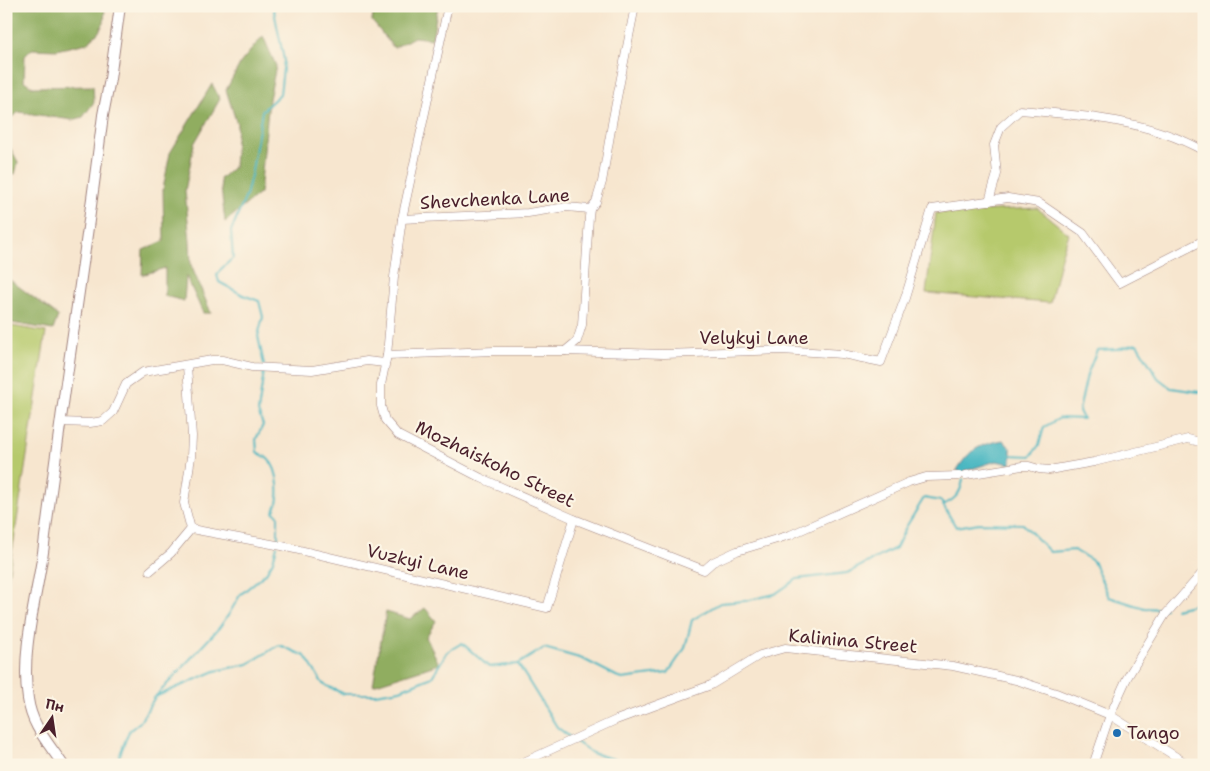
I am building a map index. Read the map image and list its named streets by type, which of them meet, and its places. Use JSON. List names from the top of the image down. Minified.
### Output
{"streets":{"street":["Shevchenka Lane","Velykyi Lane","Mozhaiskoho Street","Vuzkyi Lane","Kalinina Street"]},"crossings":[["Shevchenka Lane","Mozhaiskoho Street"],["Velykyi Lane","Mozhaiskoho Street"],["Mozhaiskoho Street","Vuzkyi Lane"]],"places":["Tango"],"north":"top"}
